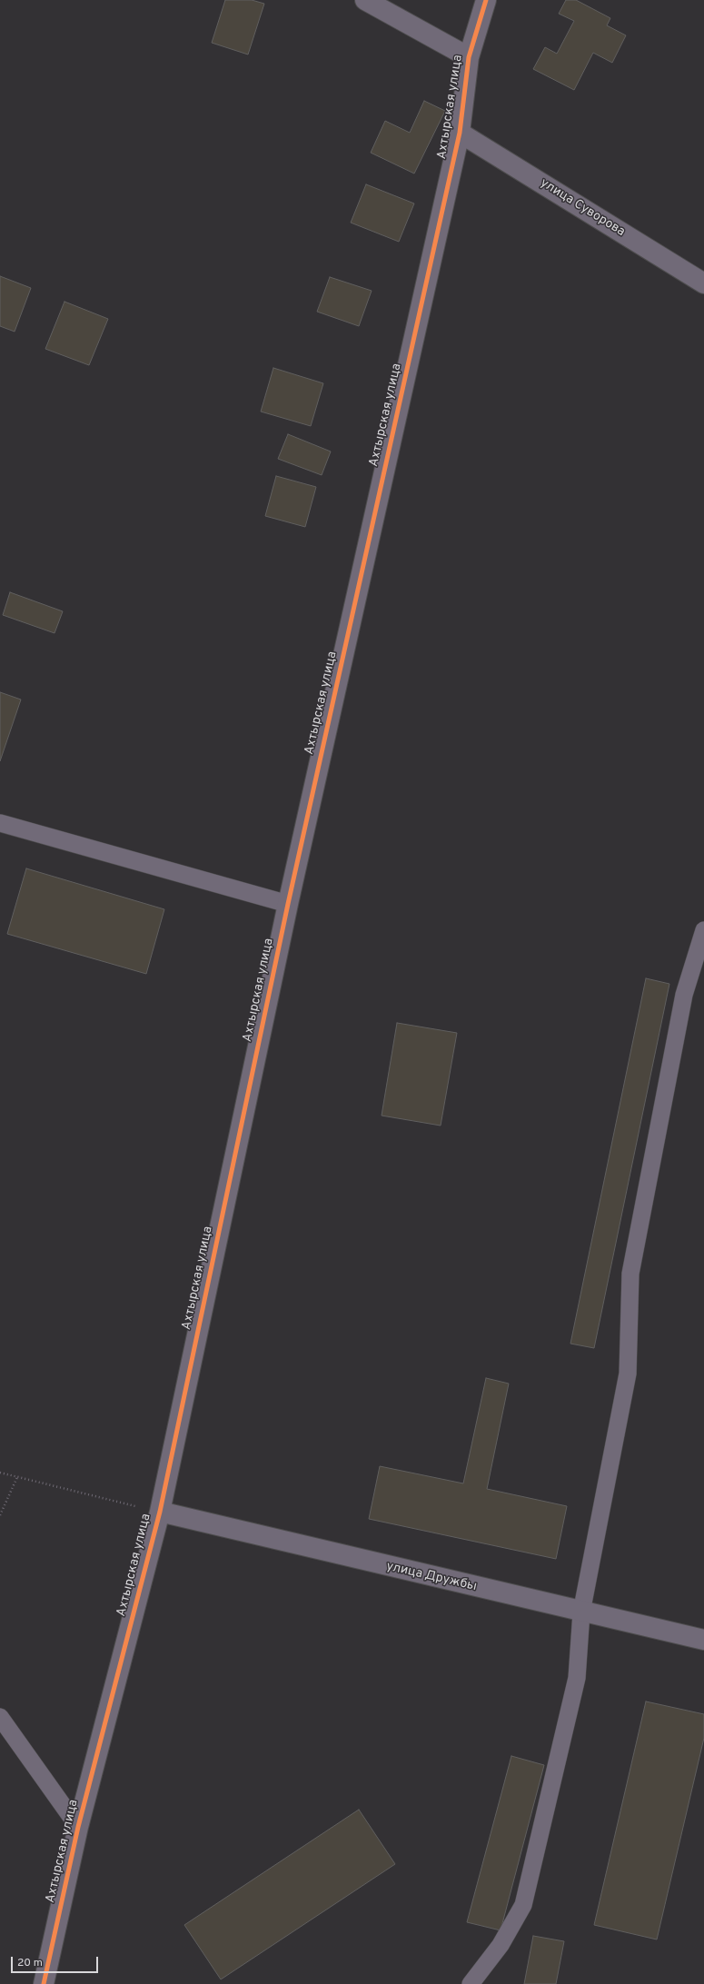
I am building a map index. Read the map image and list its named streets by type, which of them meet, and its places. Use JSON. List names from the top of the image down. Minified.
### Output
{"streets":{"street":["Ахтырская улица","улица Суворова","улица Дружбы"]},"crossings":[["Ахтырская улица","улица Суворова"],["Ахтырская улица","улица Дружбы"]],"scale_bar":"20 m"}
